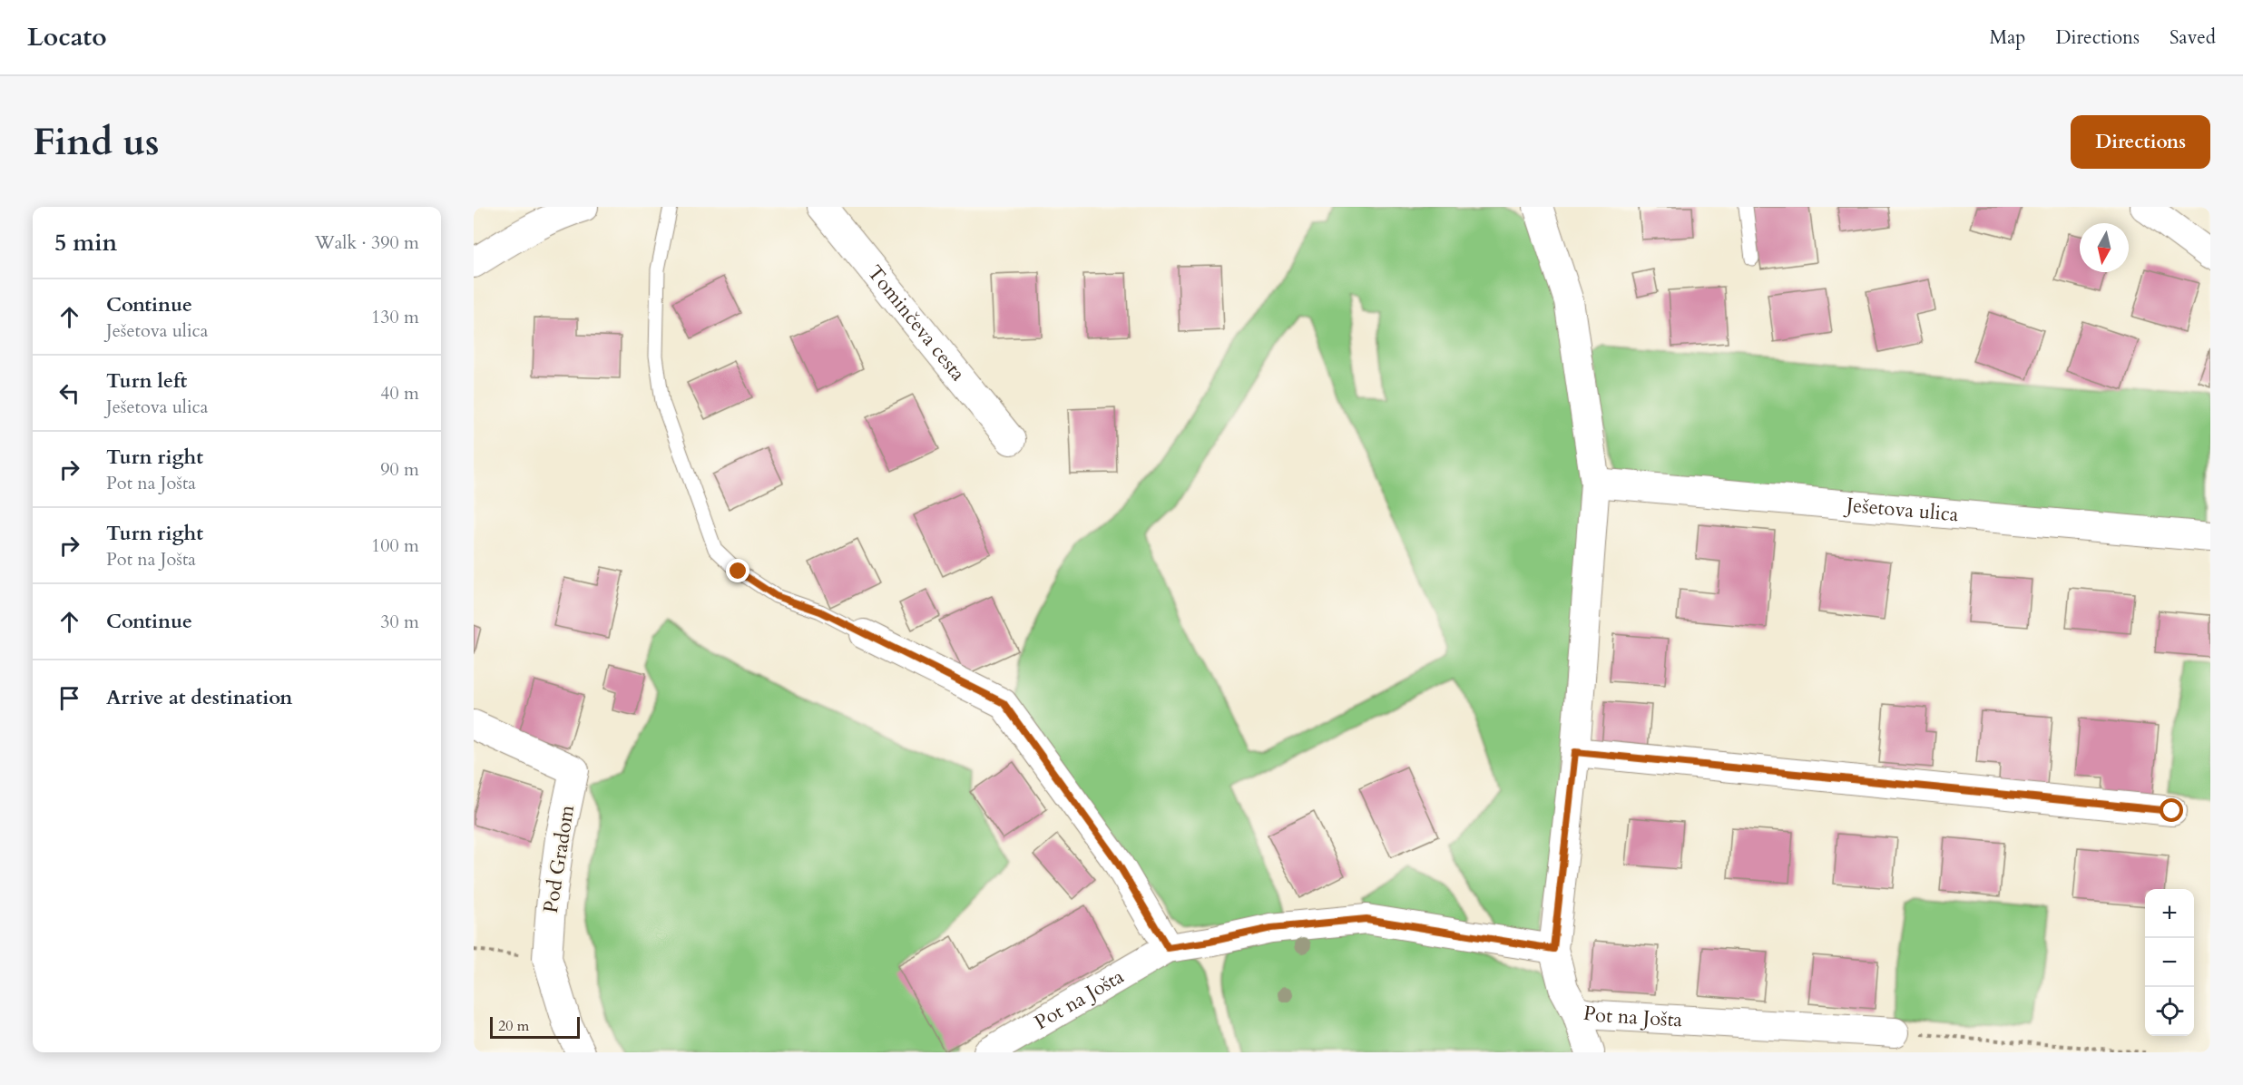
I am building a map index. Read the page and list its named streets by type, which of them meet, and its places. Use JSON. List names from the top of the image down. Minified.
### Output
{"streets":{"street":["Tominčeva cesta","Ješetova ulica","Pod Gradom","Pot na Jošta"]},"scale_bar":"20 m","north":"bottom","page":{"header":"Locato","nav":["Map","Directions","Saved"],"buttons":"Directions","title":"Find us","heading":["5 min","Walk · 390 m"],"list":[["Continue","Ješetova ulica","130 m"],["Turn left","Ješetova ulica","40 m"],["Turn right","Pot na Jošta","90 m"],["Turn right","Pot na Jošta","100 m"],["Continue","30 m"],"Arrive at destination"],"map_buttons":["+","−"],"scale":"20 m"}}
